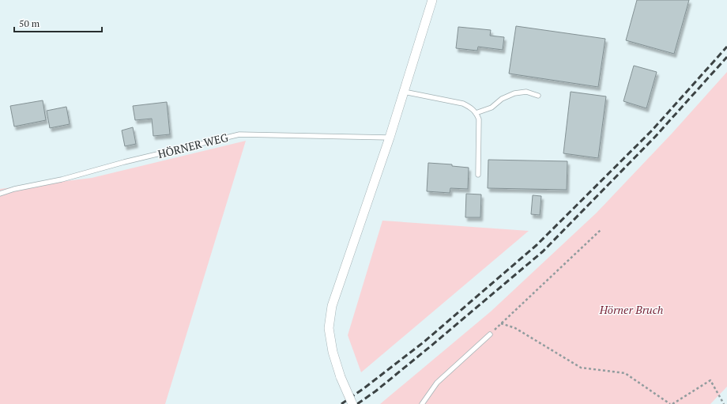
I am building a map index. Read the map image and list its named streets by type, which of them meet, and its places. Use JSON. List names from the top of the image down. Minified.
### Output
{"streets":{"lane":["HÖRNER WEG"]},"parks":["Hörner Bruch"],"scale_bar":"50 m"}
